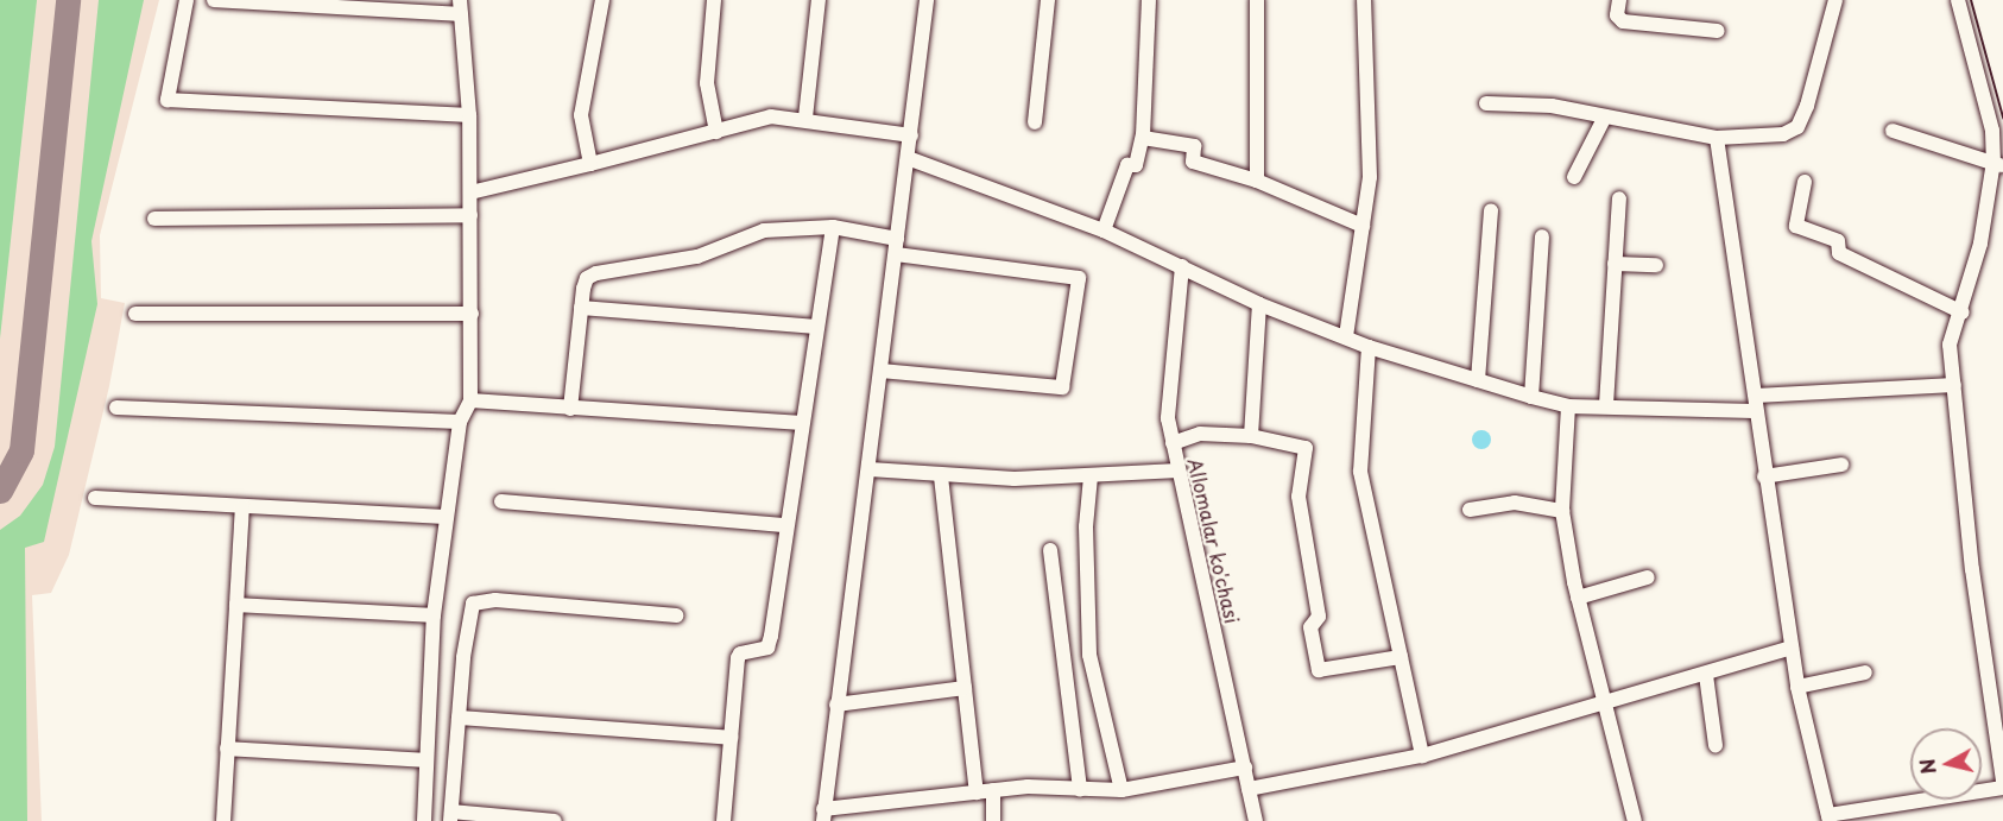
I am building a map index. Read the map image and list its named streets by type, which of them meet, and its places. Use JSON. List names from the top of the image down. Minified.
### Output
{"streets":{"street":["Allomalar ko'chasi"]},"north":"left"}
